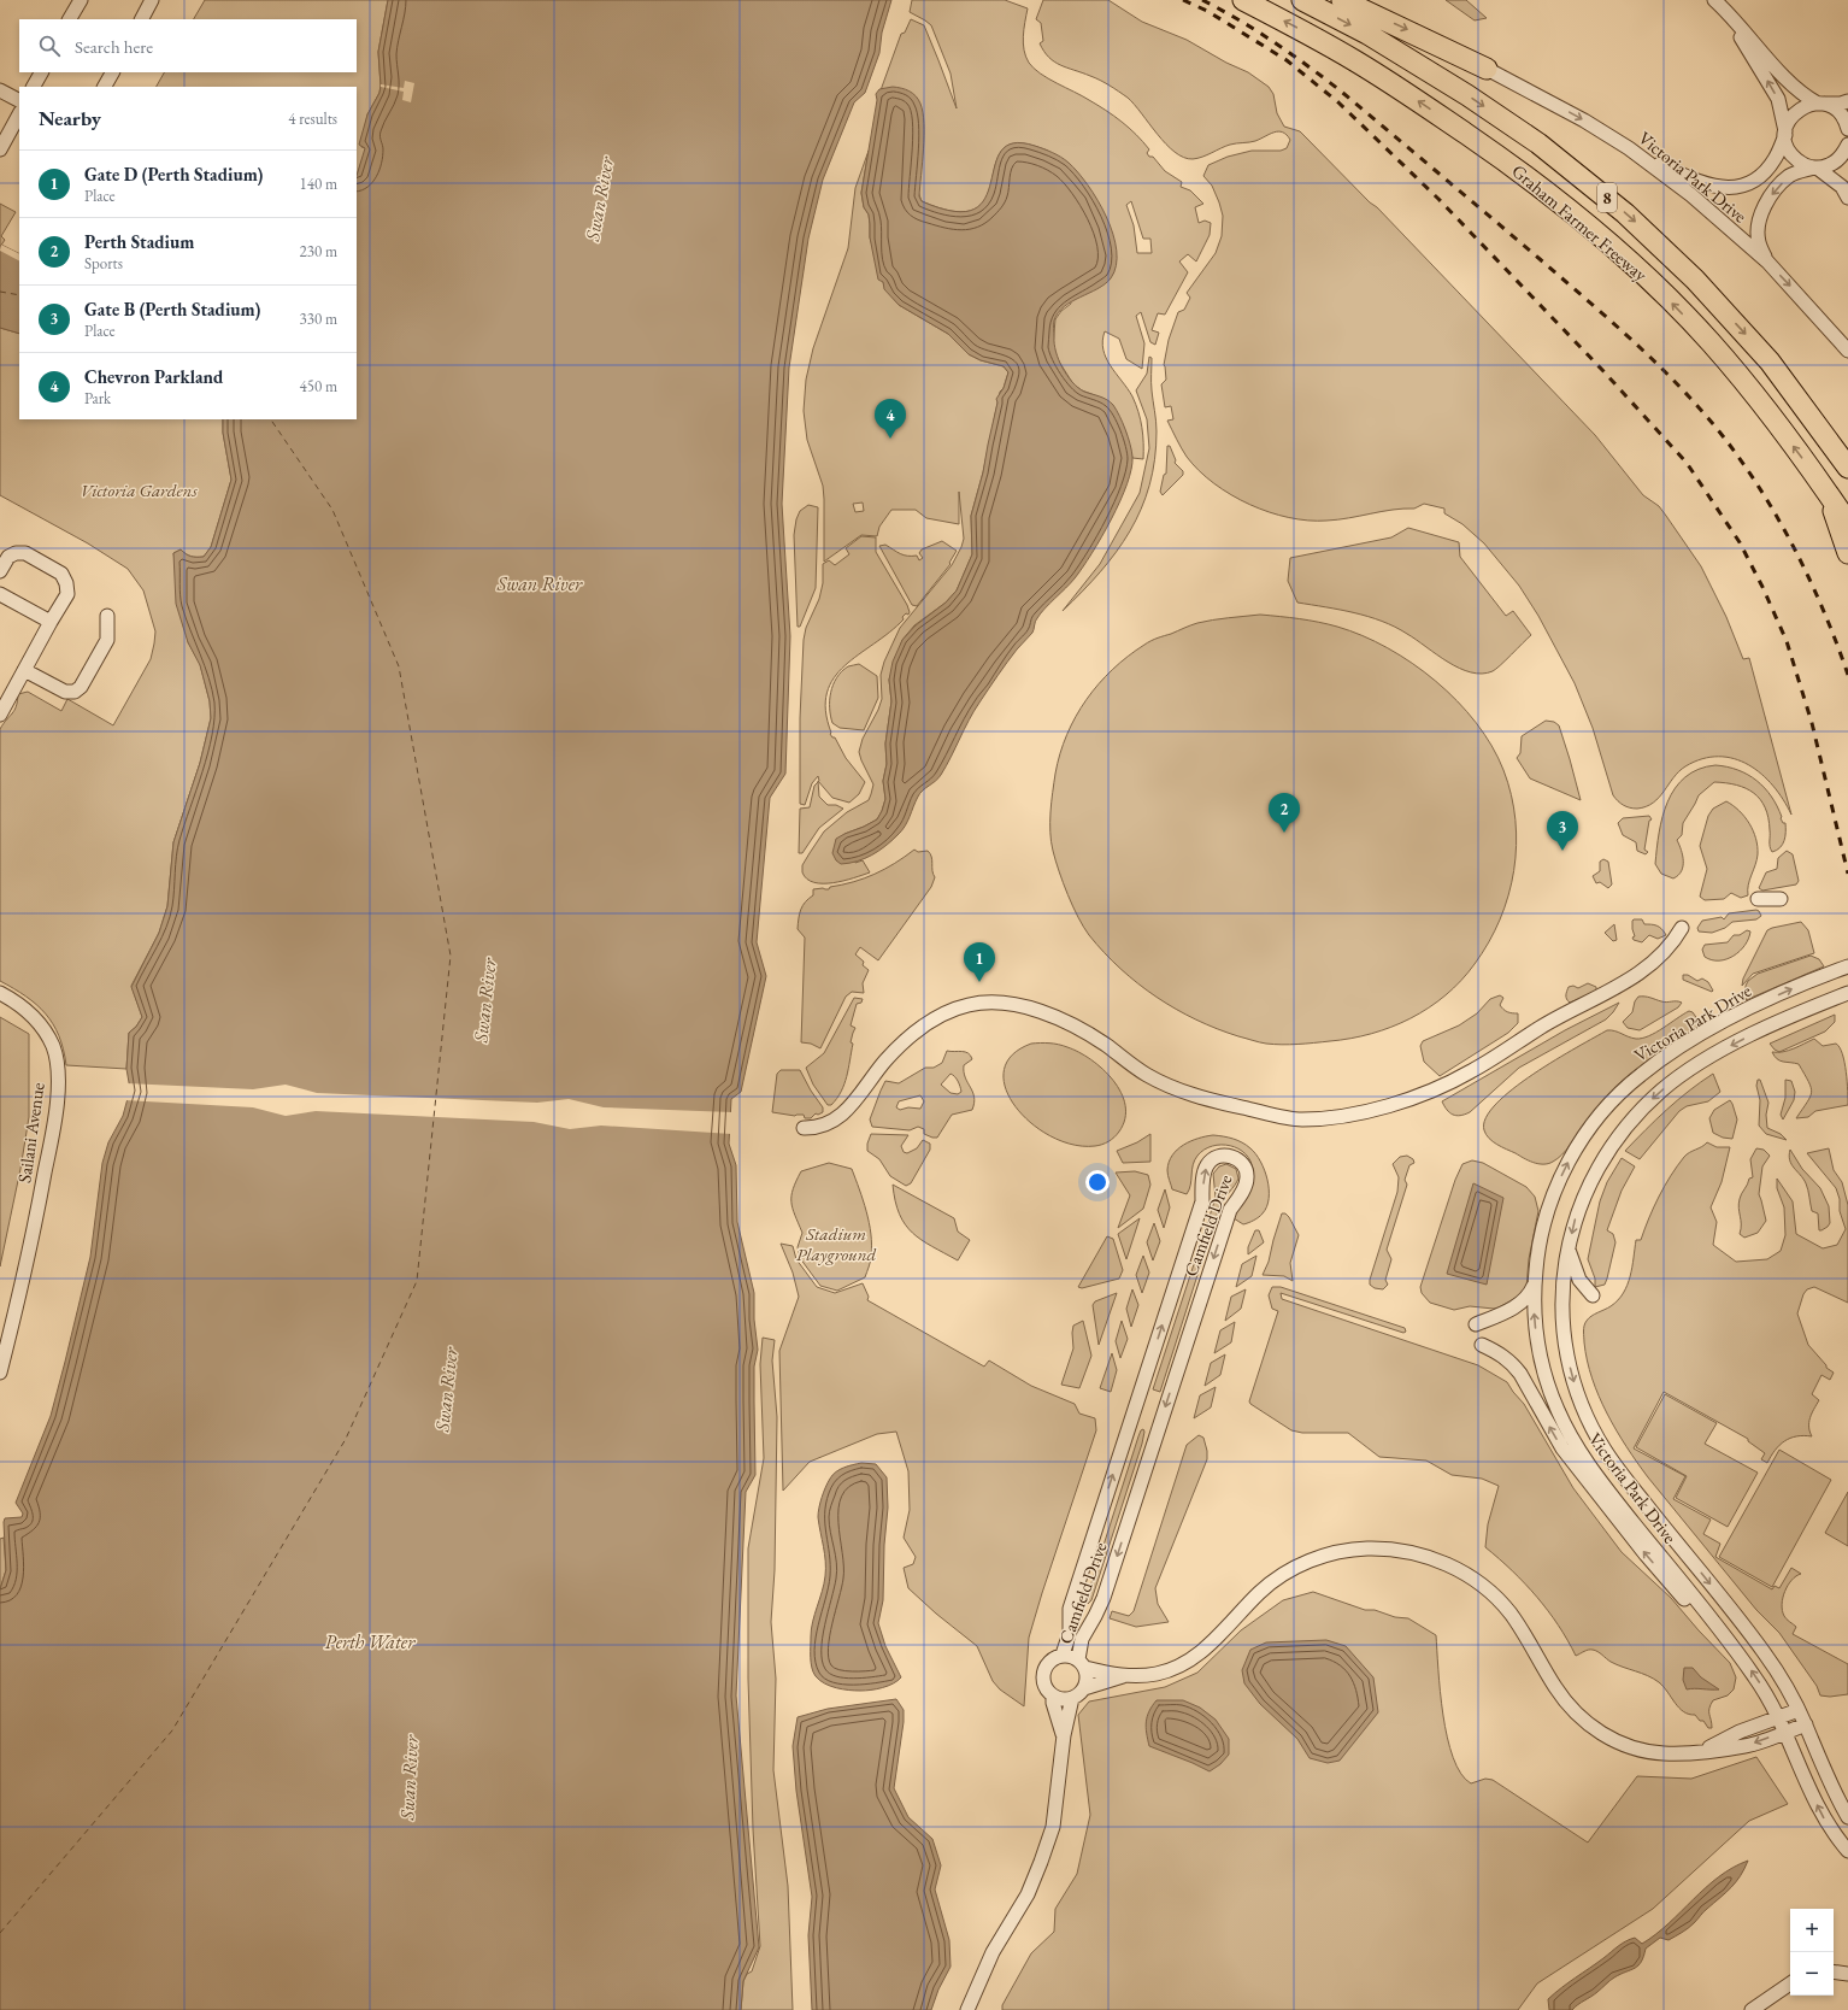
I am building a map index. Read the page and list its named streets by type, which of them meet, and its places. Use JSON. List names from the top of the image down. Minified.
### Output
{"streets":{"highway":["8","Graham Farmer Freeway"],"street":["Victoria Park Drive","Sailani Avenue","Camfield Drive"]},"water":["Swan River","Perth Water"],"parks":["Victoria Gardens","Stadium Playground"],"page":{"search":"Search here","heading":["Nearby","4 results"],"list":[{"mark":"1","name":"Gate D (Perth Stadium)","note":"Place","value":"140 m"},{"mark":"2","name":"Perth Stadium","note":"Sports","value":"230 m"},{"mark":"3","name":"Gate B (Perth Stadium)","note":"Place","value":"330 m"},{"mark":"4","name":"Chevron Parkland","note":"Park","value":"450 m"}],"pins":["4","2","3","1"],"map_buttons":["+","−"]}}
